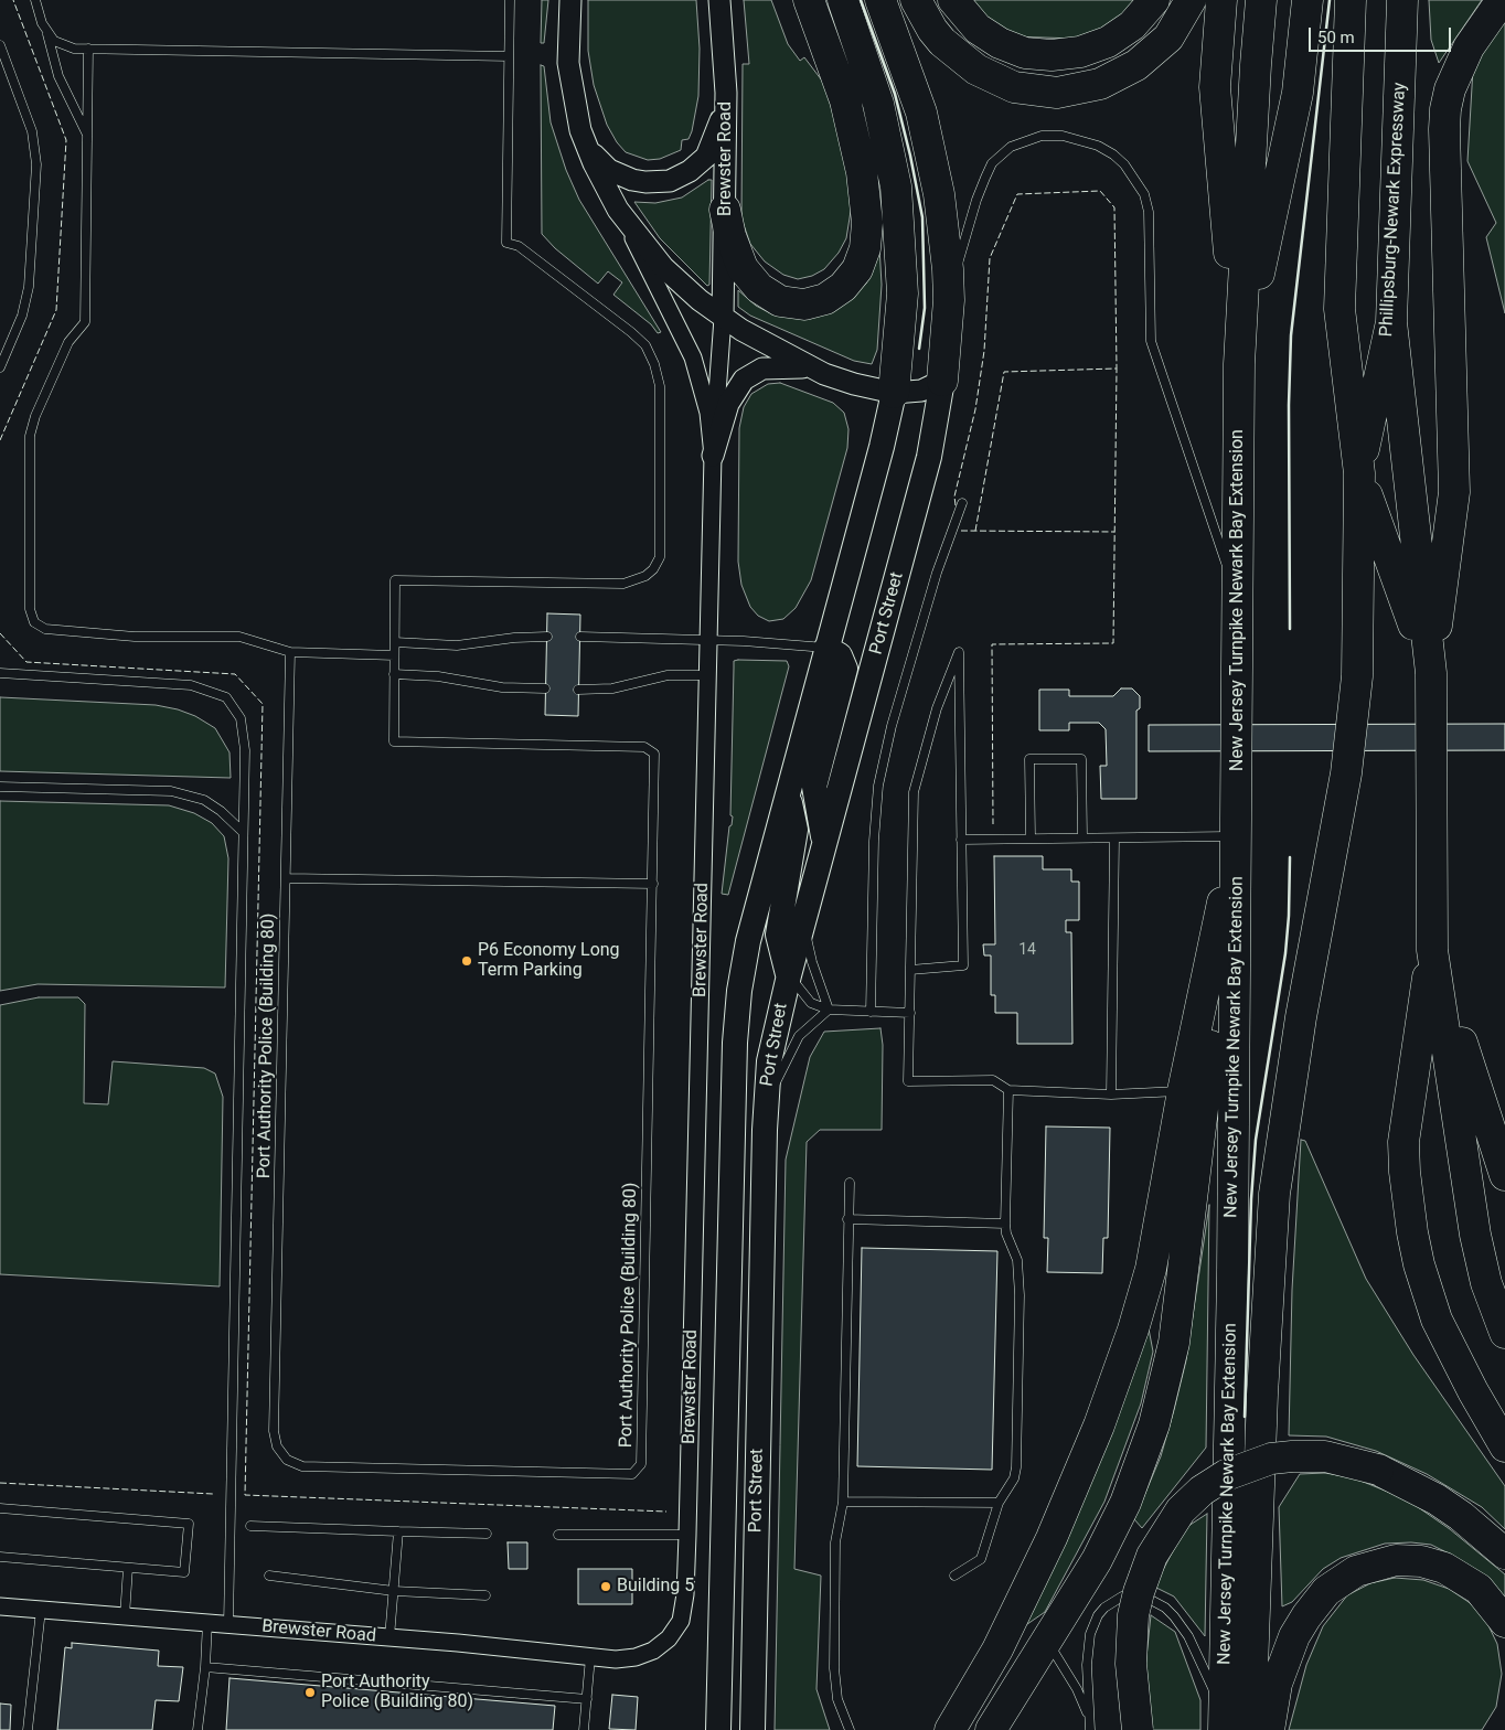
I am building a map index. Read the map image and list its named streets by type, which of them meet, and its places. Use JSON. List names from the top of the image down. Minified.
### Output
{"streets":{"highway":["Phillipsburg-Newark Expressway","New Jersey Turnpike Newark Bay Extension"],"main road":["Port Street"],"street":["Brewster Road"],"lane":["Port Authority Police (Building 80)"]},"crossings":[["Brewster Road","Port Street"],["Phillipsburg-Newark Expressway","New Jersey Turnpike Newark Bay Extension"]],"places":["P6 Economy Long Term Parking","Building 5","Port Authority Police (Building 80)"],"house_numbers":["14"],"scale_bar":"50 m"}
